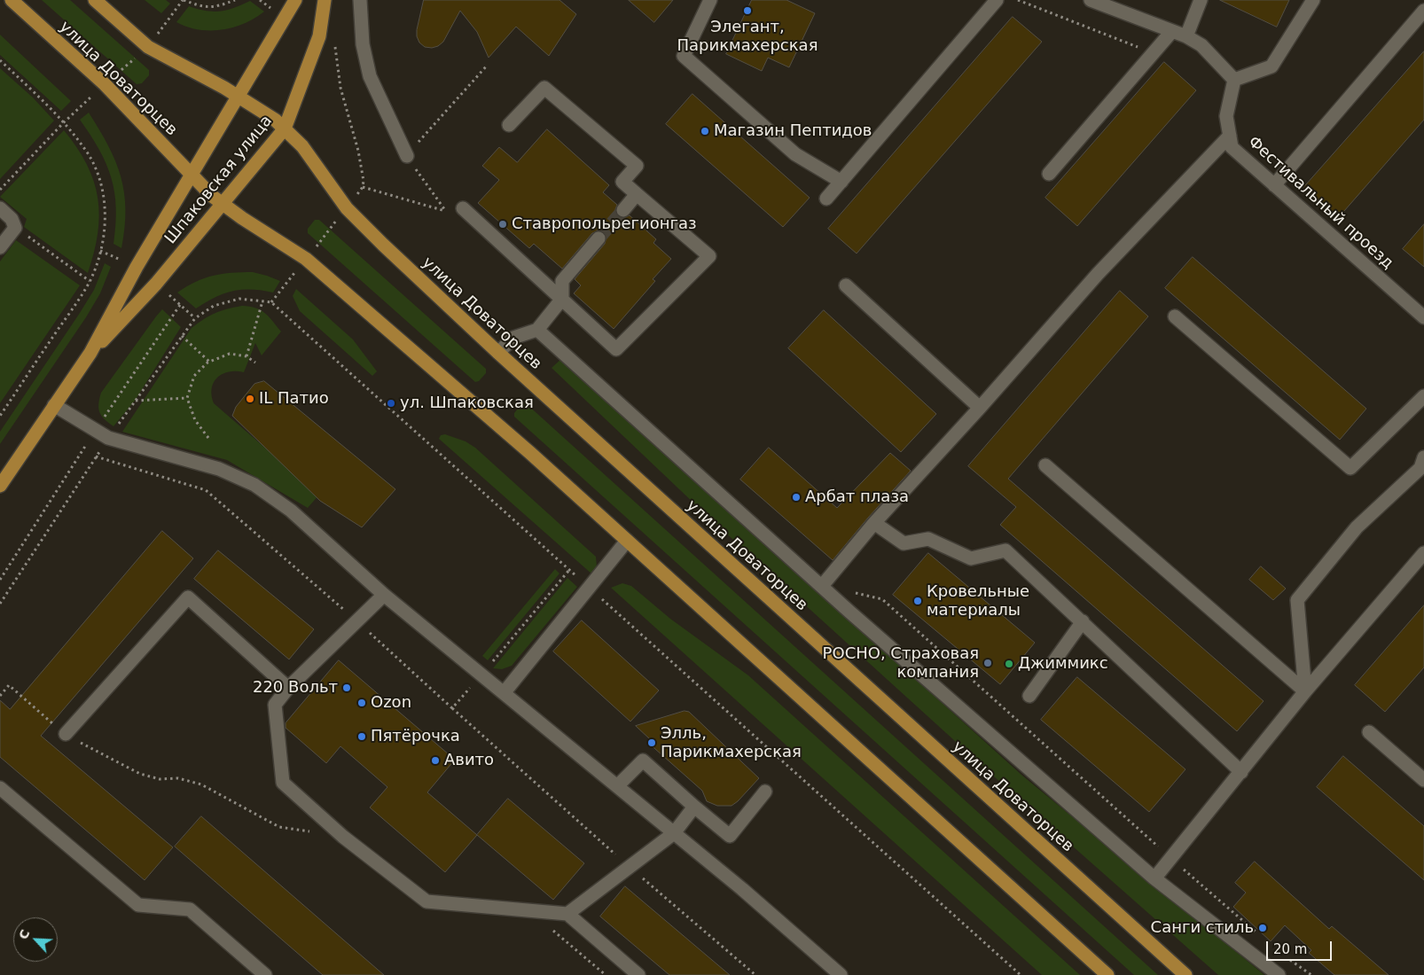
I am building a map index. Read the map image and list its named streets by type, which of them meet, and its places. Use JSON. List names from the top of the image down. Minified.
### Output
{"streets":{"main road":["улица Доваторцев","Шпаковская улица"],"street":["Фестивальный проезд"]},"crossings":[["улица Доваторцев","Шпаковская улица"]],"places":["Элегант, Парикмахерская","Магазин Пептидов","Ставропольрегионгаз","IL Патио","ул. Шпаковская","Арбат плаза","Кровельные материалы","РОСНО, Страховая компания","Джиммикс","220 Вольт","Ozon","Пятёрочка","Элль, Парикмахерская","Авито","Санги стиль"],"scale_bar":"20 m","north":"top left"}
